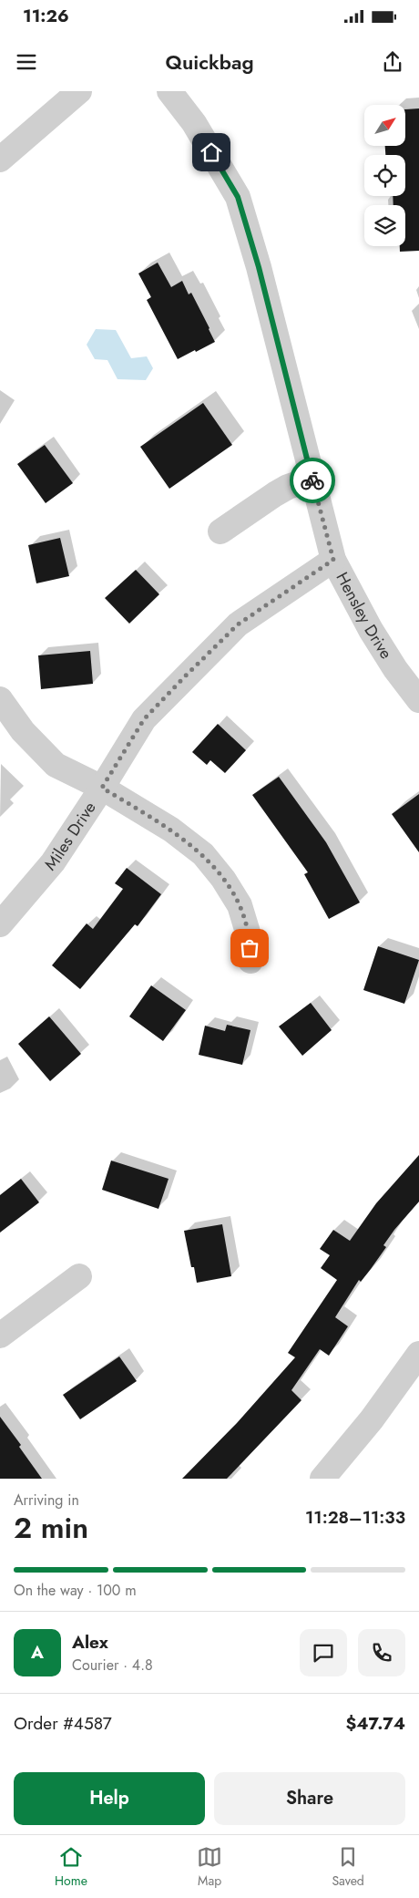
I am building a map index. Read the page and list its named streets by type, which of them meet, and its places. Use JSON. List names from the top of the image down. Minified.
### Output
{"streets":{"street":["Hensley Drive","Miles Drive"]},"crossings":[["Hensley Drive","Miles Drive"]],"north":"top right","page":{"status":"11:26","header":"Quickbag","heading":["2 min","Arriving in","11:28–11:33"],"panel":["Alex","Courier · 4.8","Order #4587","$47.74"],"bar":"On the way · 100 m","round":"A","buttons":["Help","Share"],"tabs":["Home","Map","Saved"]}}
